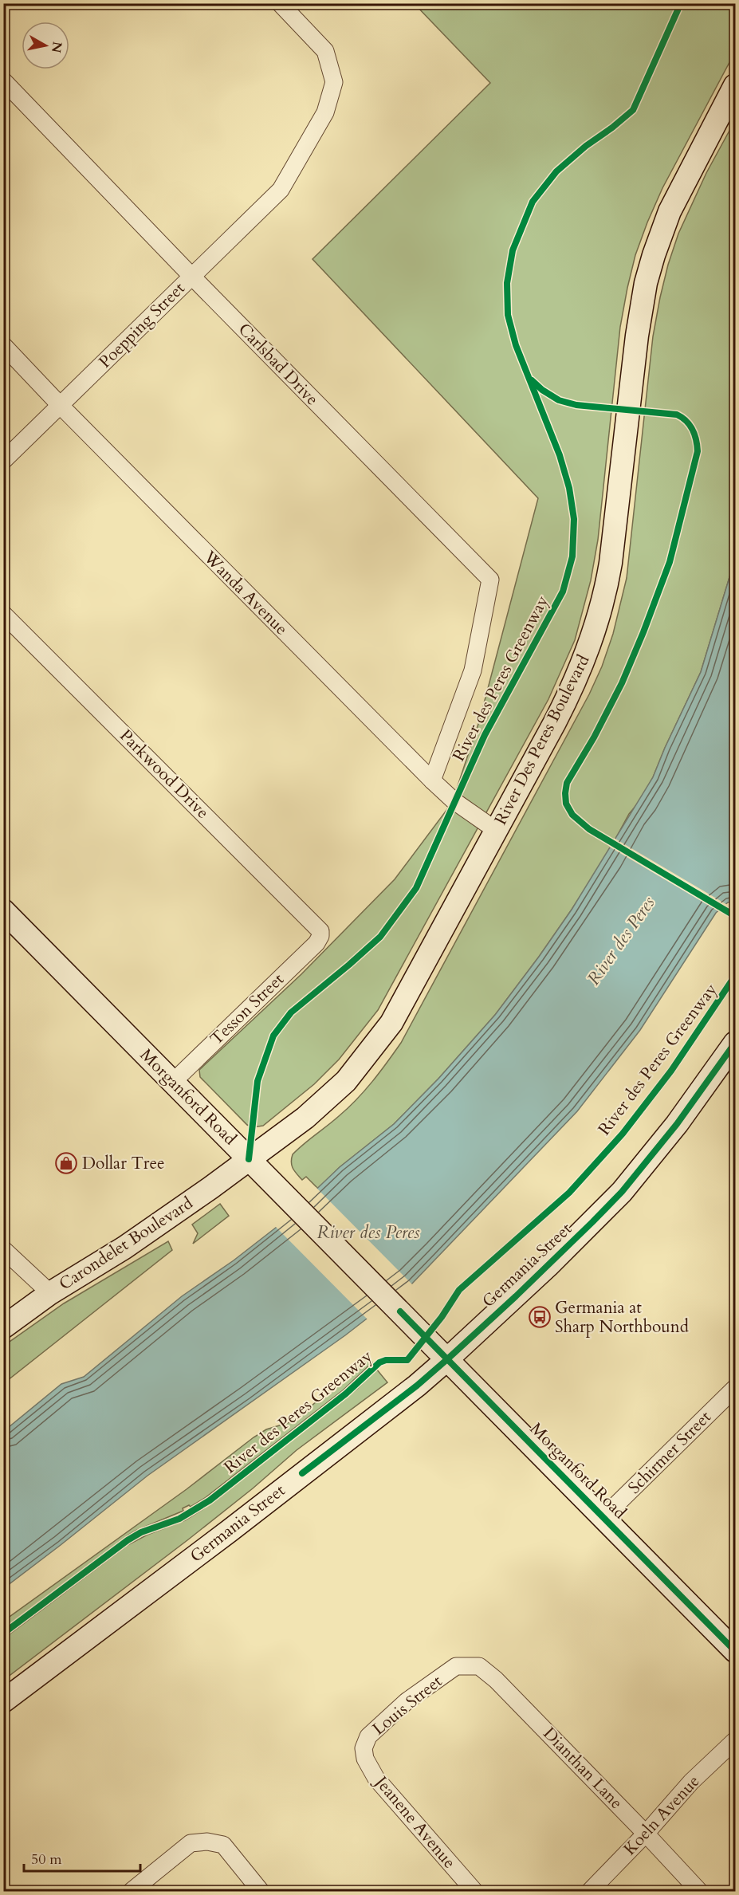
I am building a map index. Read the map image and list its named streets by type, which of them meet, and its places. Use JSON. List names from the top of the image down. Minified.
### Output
{"streets":{"main road":["River Des Peres Boulevard","Morganford Road","Carondelet Boulevard","Germania Street"],"street":["Poepping Street","Carlsbad Drive","Wanda Avenue","Parkwood Drive","Tesson Street","Schirmer Street","Louis Street","Dianthan Lane","Koeln Avenue","Jeanene Avenue"],"cycle path":["River des Peres Greenway"]},"crossings":[["Poepping Street","Carlsbad Drive"],["Poepping Street","Wanda Avenue"],["Carlsbad Drive","Wanda Avenue"],["Wanda Avenue","River Des Peres Boulevard"],["River Des Peres Boulevard","Morganford Road"],["River Des Peres Boulevard","Carondelet Boulevard"],["Parkwood Drive","Tesson Street"],["Tesson Street","Morganford Road"],["Morganford Road","Carondelet Boulevard"],["Morganford Road","Germania Street"],["Morganford Road","Schirmer Street"],["Louis Street","Dianthan Lane"],["Louis Street","Jeanene Avenue"],["Dianthan Lane","Koeln Avenue"]],"water":["River des Peres"],"places":{"shop":["Dollar Tree"],"bus stop":["Germania at Sharp Northbound"]},"scale_bar":"50 m","north":"right"}
